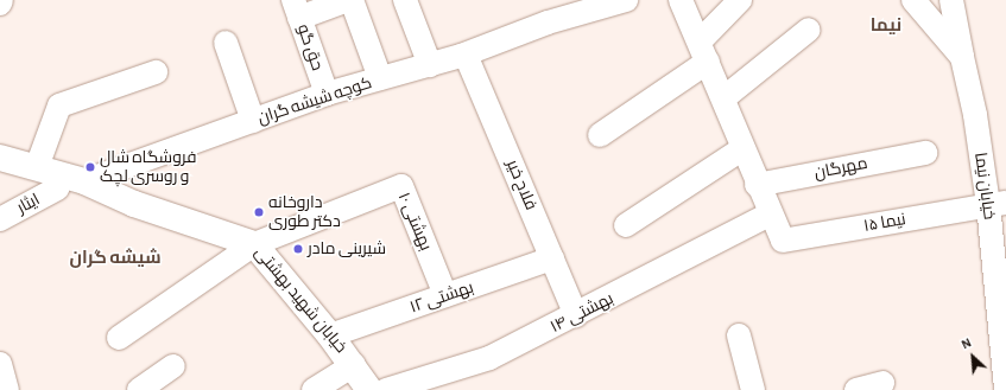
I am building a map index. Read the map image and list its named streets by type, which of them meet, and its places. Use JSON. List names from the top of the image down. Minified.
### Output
{"streets":{"main road":["خیابان شهید بهشتی"],"street":["حق گو","کوچه شیشه گران","مهرگان","فلاح خیر","خیابان نیما","ایثار","بهشتی ۱۰","نیما ۱۵","بهشتی ۱۲","بهشتی ۱۴"]},"crossings":[["حق گو","کوچه شیشه گران"],["کوچه شیشه گران","فلاح خیر"],["کوچه شیشه گران","خیابان شهید بهشتی"],["فلاح خیر","بهشتی ۱۲"],["فلاح خیر","بهشتی ۱۴"],["خیابان نیما","نیما ۱۵"],["ایثار","خیابان شهید بهشتی"],["بهشتی ۱۰","بهشتی ۱۲"],["بهشتی ۱۰","خیابان شهید بهشتی"],["نیما ۱۵","بهشتی ۱۴"],["بهشتی ۱۲","خیابان شهید بهشتی"]],"districts":["نیما","شیشه گران"],"places":["فروشگاه شال و روسری لچک","داروخانه دکتر طوری","شیرینی مادر"],"north":"top left"}
